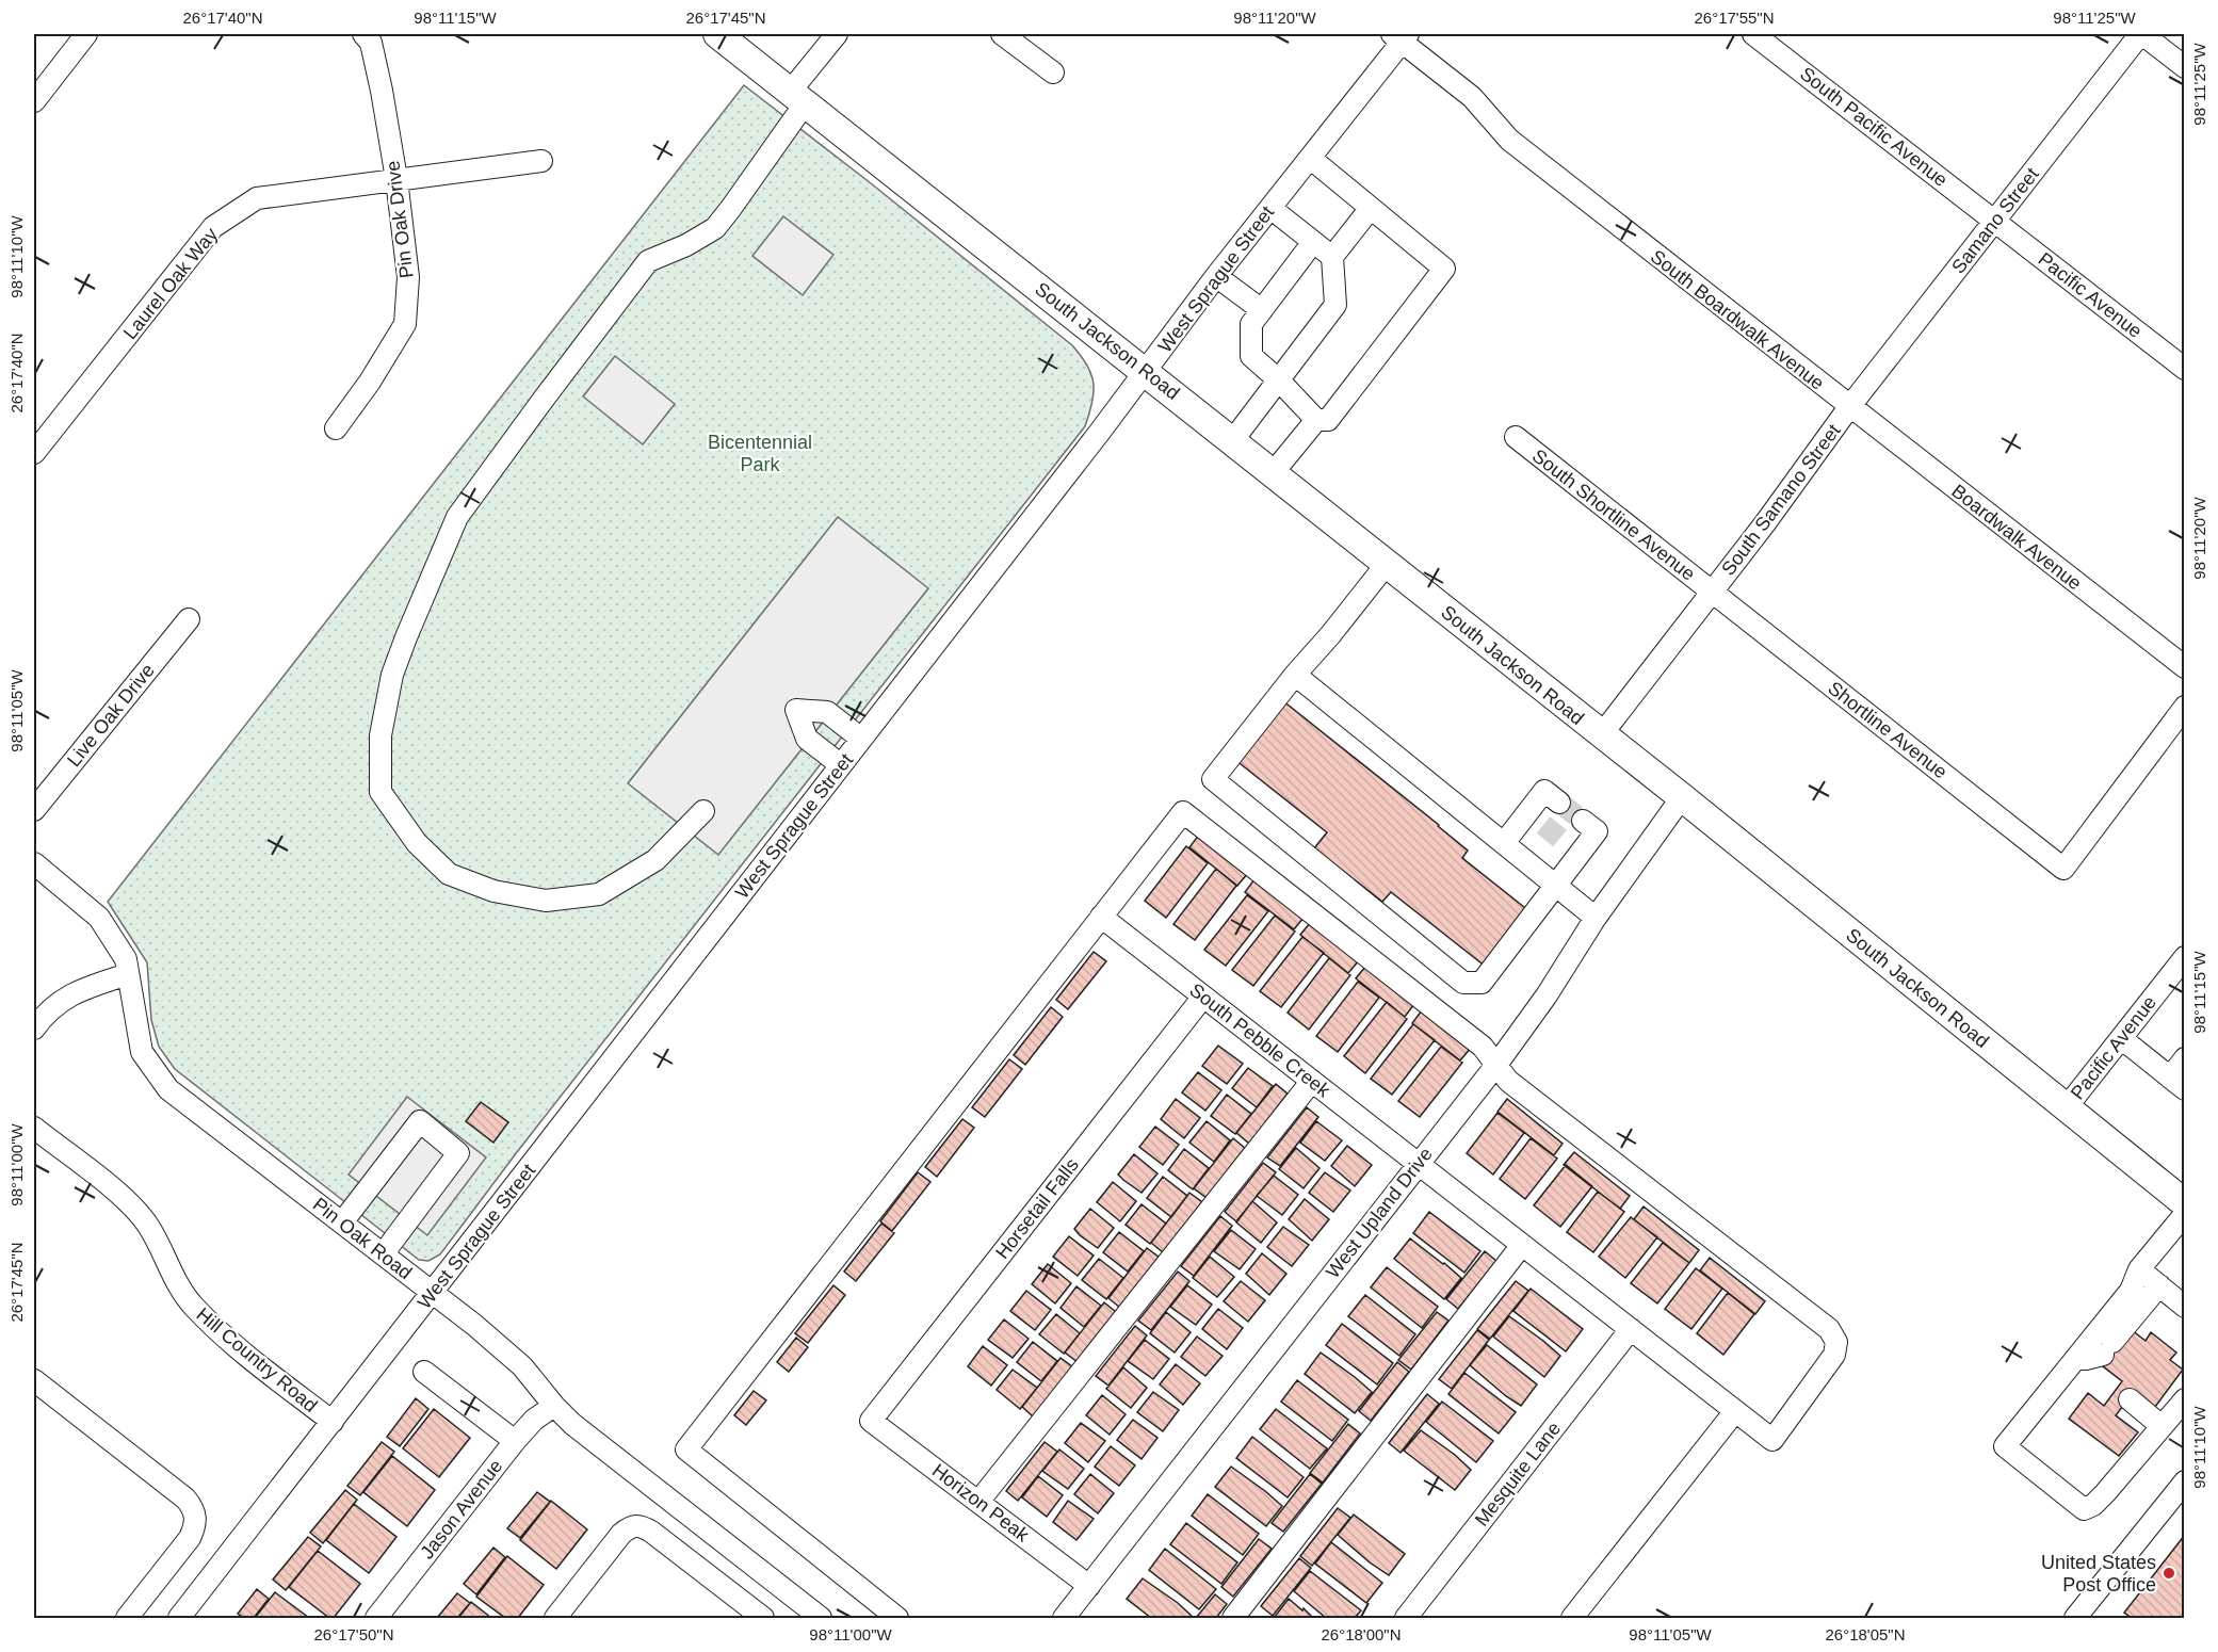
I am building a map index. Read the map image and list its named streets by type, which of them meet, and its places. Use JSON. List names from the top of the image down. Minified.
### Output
{"streets":{"main road":["South Jackson Road"],"street":["South Pacific Avenue","Pin Oak Drive","Samano Street","West Sprague Street","Laurel Oak Way","Pacific Avenue","South Boardwalk Avenue","South Samano Street","South Shortline Avenue","Boardwalk Avenue","Live Oak Drive","Shortline Avenue","South Pebble Creek","Horsetail Falls","West Upland Drive","Pin Oak Road","Hill Country Road","Mesquite Lane","Horizon Peak","Jason Avenue"]},"crossings":[["South Pacific Avenue","Samano Street"],["South Pacific Avenue","Pacific Avenue"],["Pin Oak Drive","Laurel Oak Way"],["Samano Street","Pacific Avenue"],["Samano Street","South Boardwalk Avenue"],["Samano Street","South Samano Street"],["Samano Street","Boardwalk Avenue"],["West Sprague Street","South Boardwalk Avenue"],["West Sprague Street","South Jackson Road"],["West Sprague Street","Pin Oak Road"],["West Sprague Street","Hill Country Road"],["Pacific Avenue","South Jackson Road"],["South Boardwalk Avenue","South Samano Street"],["South Boardwalk Avenue","Boardwalk Avenue"],["South Jackson Road","South Samano Street"],["South Jackson Road","West Upland Drive"],["South Samano Street","South Shortline Avenue"],["South Samano Street","Boardwalk Avenue"],["South Samano Street","Shortline Avenue"],["South Shortline Avenue","Shortline Avenue"],["South Pebble Creek","Horsetail Falls"],["South Pebble Creek","West Upland Drive"],["South Pebble Creek","Mesquite Lane"],["Horsetail Falls","Horizon Peak"],["West Upland Drive","Horizon Peak"],["Pin Oak Road","Jason Avenue"]],"parks":["Bicentennial Park"],"places":["United States Post Office"],"coordinates":["26°17'40\"N","98°11'15\"W","26°17'45\"N","98°11'20\"W","26°17'55\"N","98°11'25\"W","98°11'10\"W","98°11'05\"W","98°11'00\"W","26°17'50\"N","26°18'00\"N","26°18'05\"N"]}
